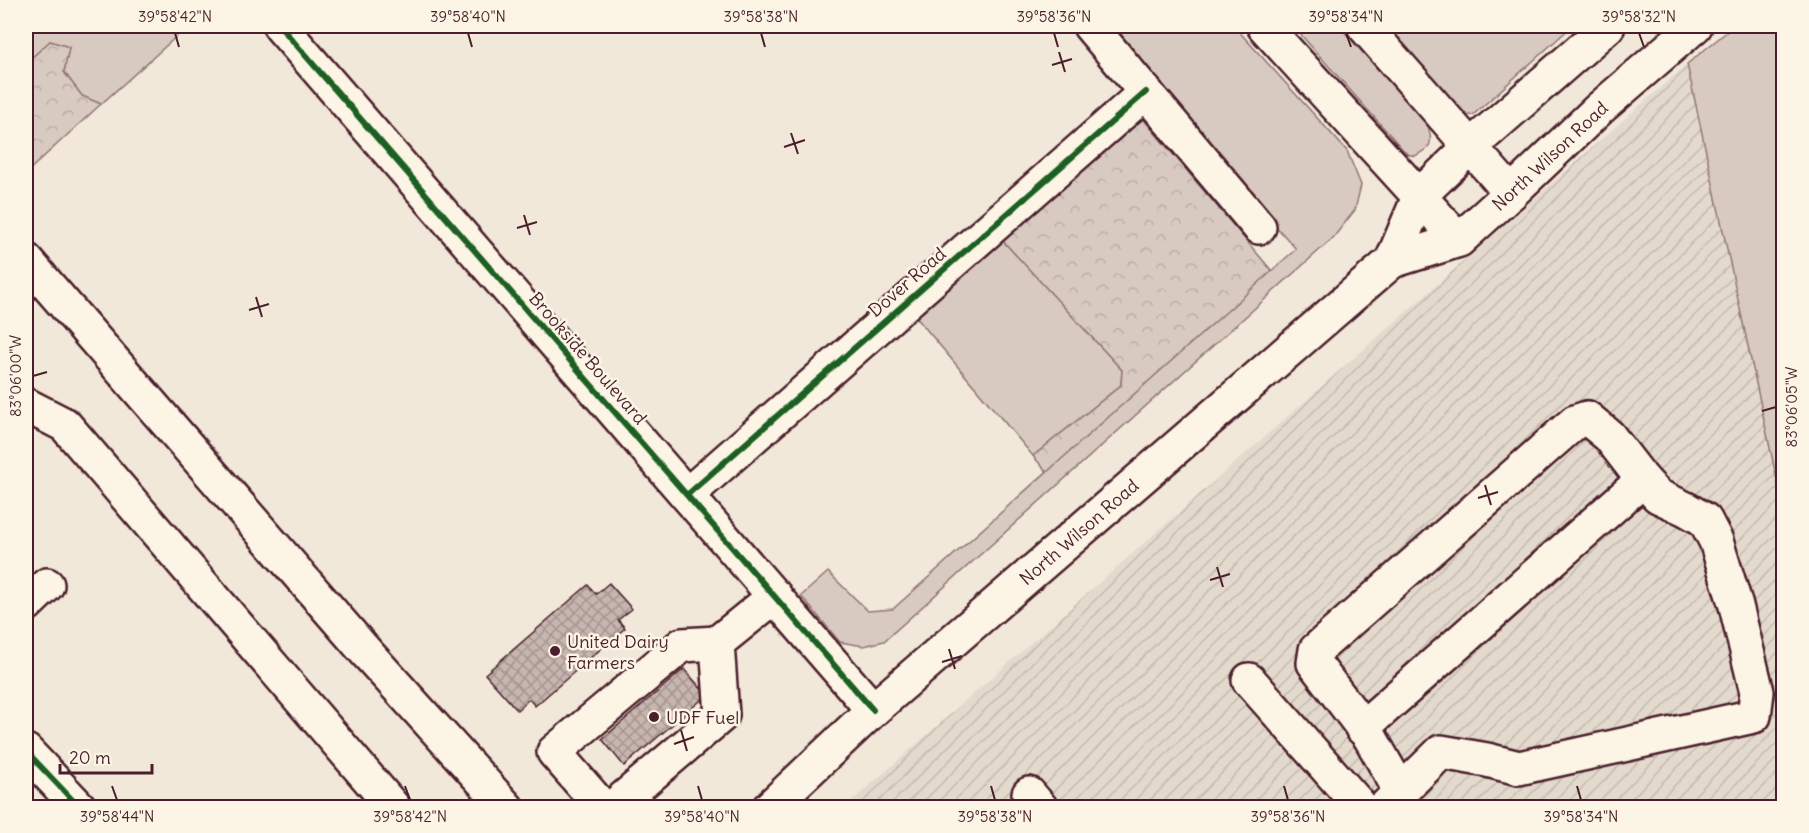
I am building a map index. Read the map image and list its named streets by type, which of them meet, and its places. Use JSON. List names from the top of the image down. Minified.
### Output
{"streets":{"main road":["North Wilson Road","Dover Road","Brookside Boulevard"]},"crossings":[["North Wilson Road","Brookside Boulevard"],["Dover Road","Brookside Boulevard"]],"places":["United Dairy Farmers","UDF Fuel"],"scale_bar":"20 m","coordinates":["39°58'42\"N","39°58'40\"N","39°58'38\"N","39°58'36\"N","39°58'34\"N","39°58'32\"N","83°06'00\"W","83°06'05\"W","39°58'44\"N"]}
